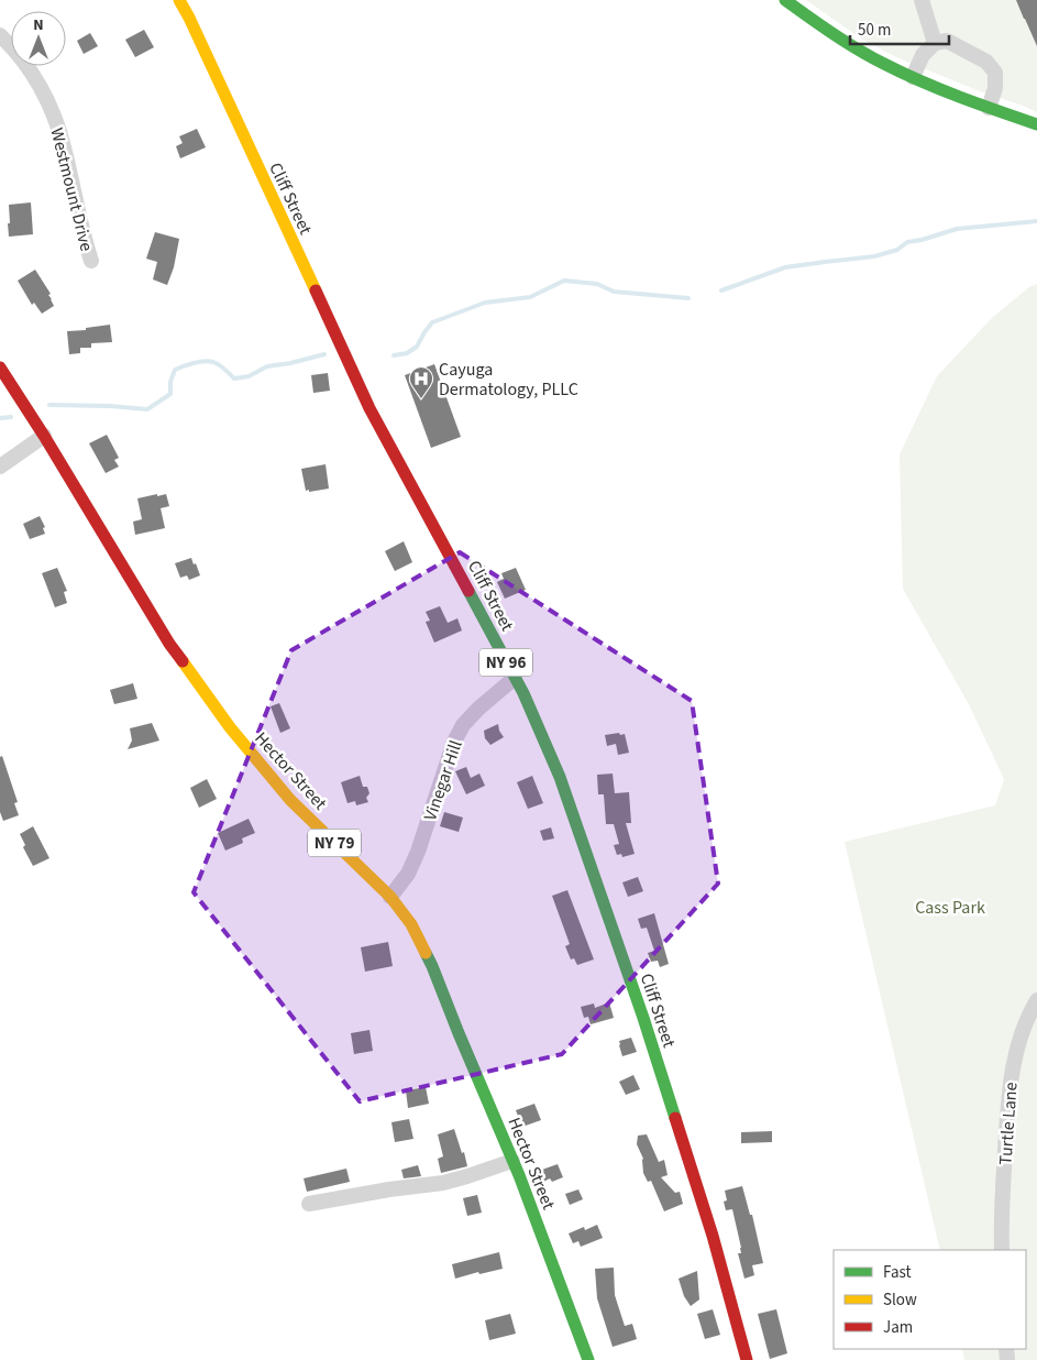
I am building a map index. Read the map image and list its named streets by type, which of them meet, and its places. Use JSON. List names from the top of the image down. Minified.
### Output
{"streets":{"main road":["Cliff Street","NY 96","Hector Street","NY 79"],"street":["Westmount Drive","Vinegar Hill","Turtle Lane"]},"crossings":[["Cliff Street","Vinegar Hill"],["Hector Street","Vinegar Hill"]],"parks":["Cass Park"],"places":{"hospital":["Cayuga Dermatology, PLLC"]},"legend":["Fast","Slow","Jam"],"scale_bar":"50 m","north":"top"}
